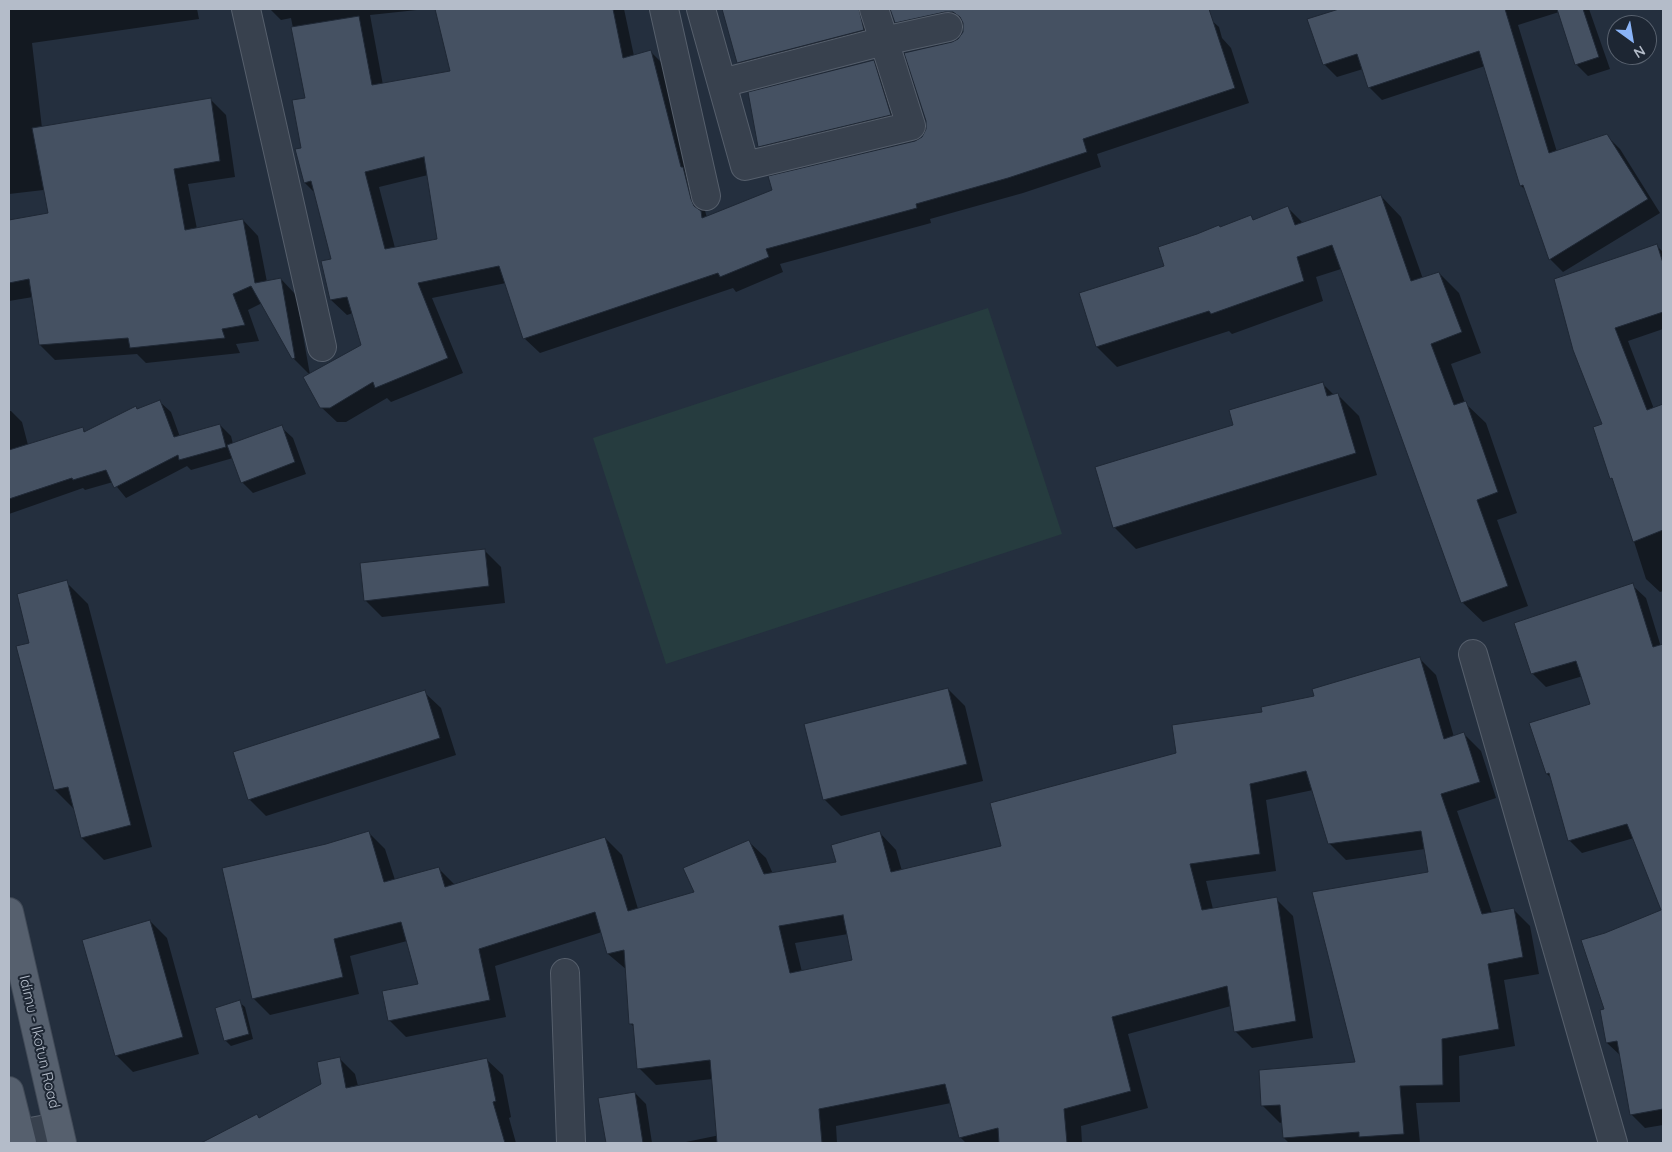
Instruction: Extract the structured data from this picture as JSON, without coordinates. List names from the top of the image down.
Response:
{
  "streets": {
    "main road": ["Idimu - Ikotun Road"]
  },
  "north": "bottom right"
}
